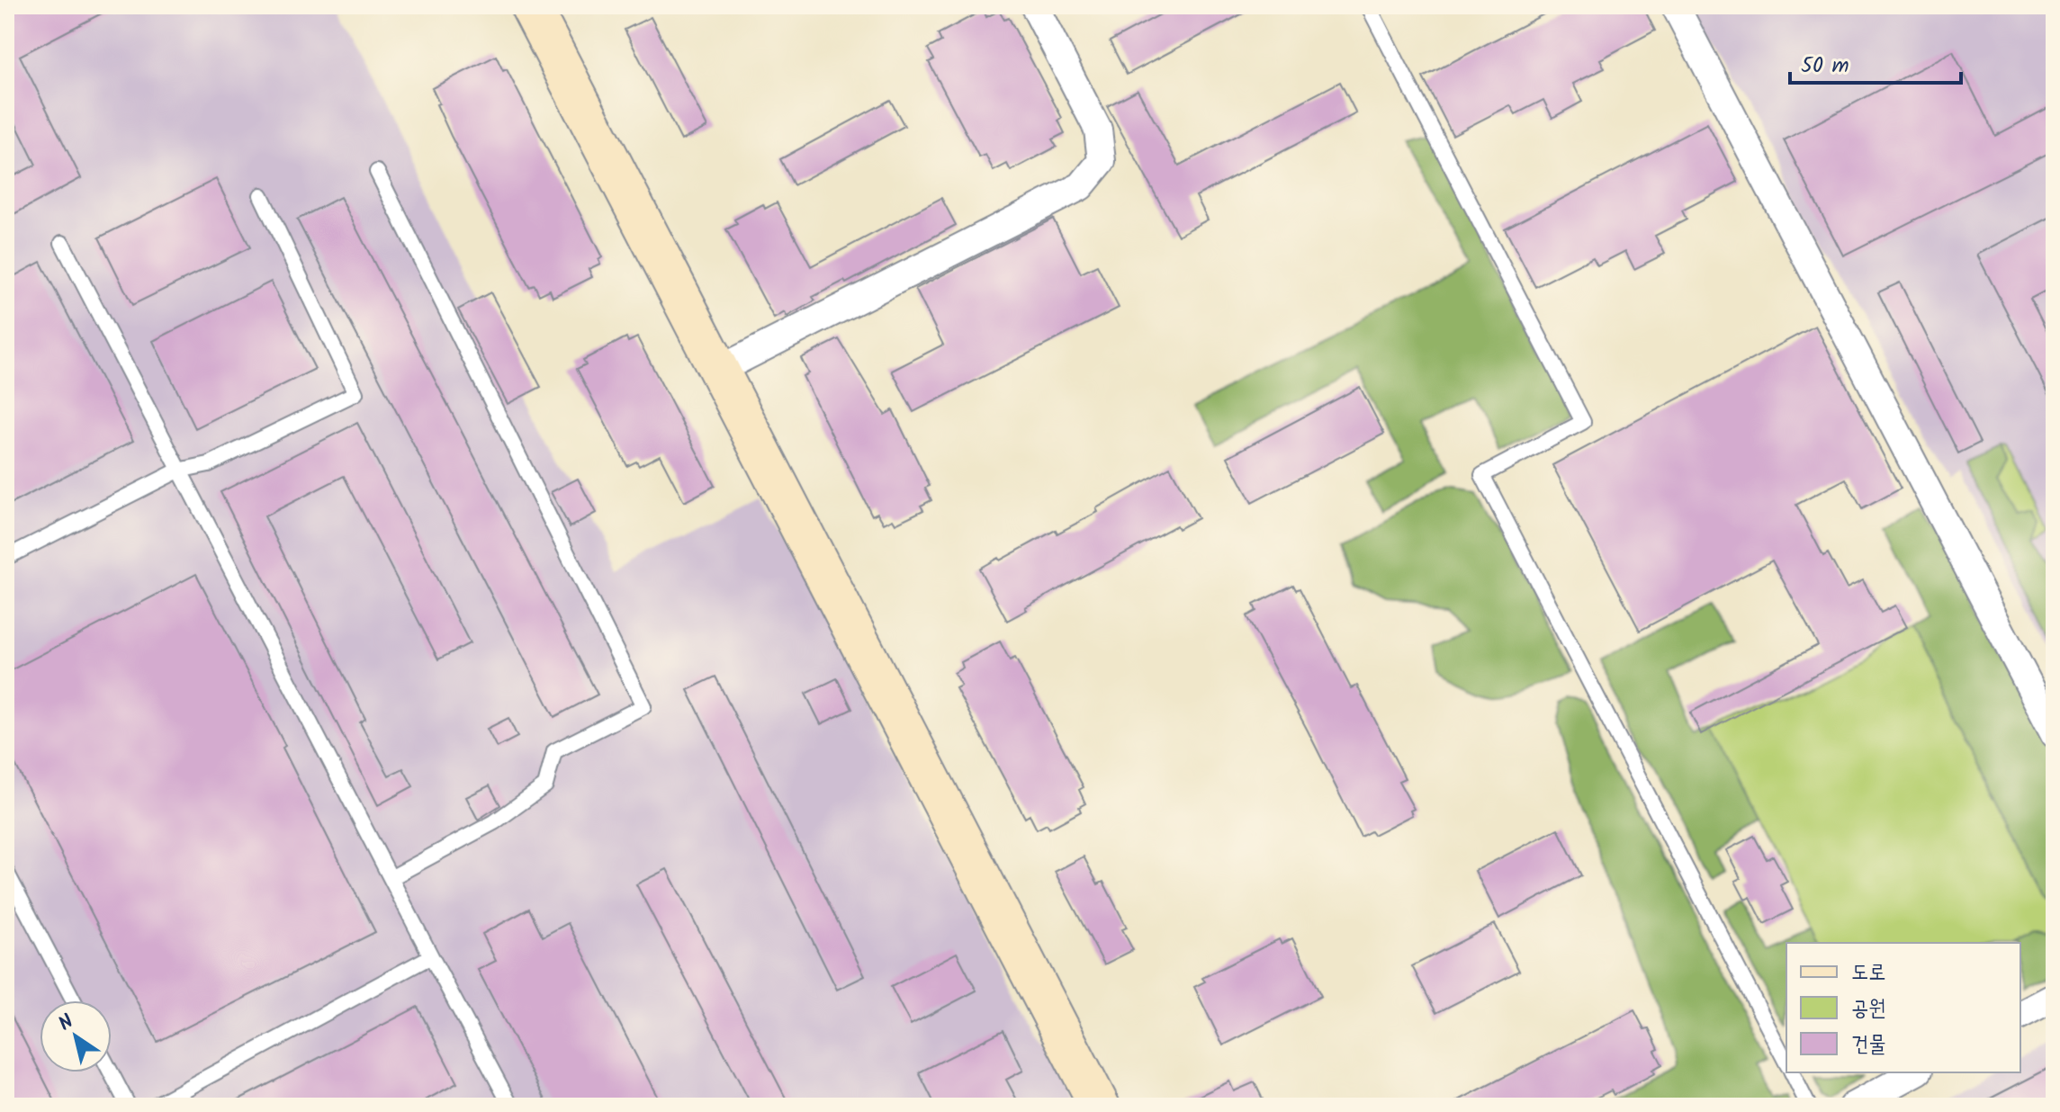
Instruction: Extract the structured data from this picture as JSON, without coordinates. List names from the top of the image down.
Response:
{
  "legend": ["도로", "공원", "건물"],
  "scale_bar": "50 m",
  "north": "top left"
}
